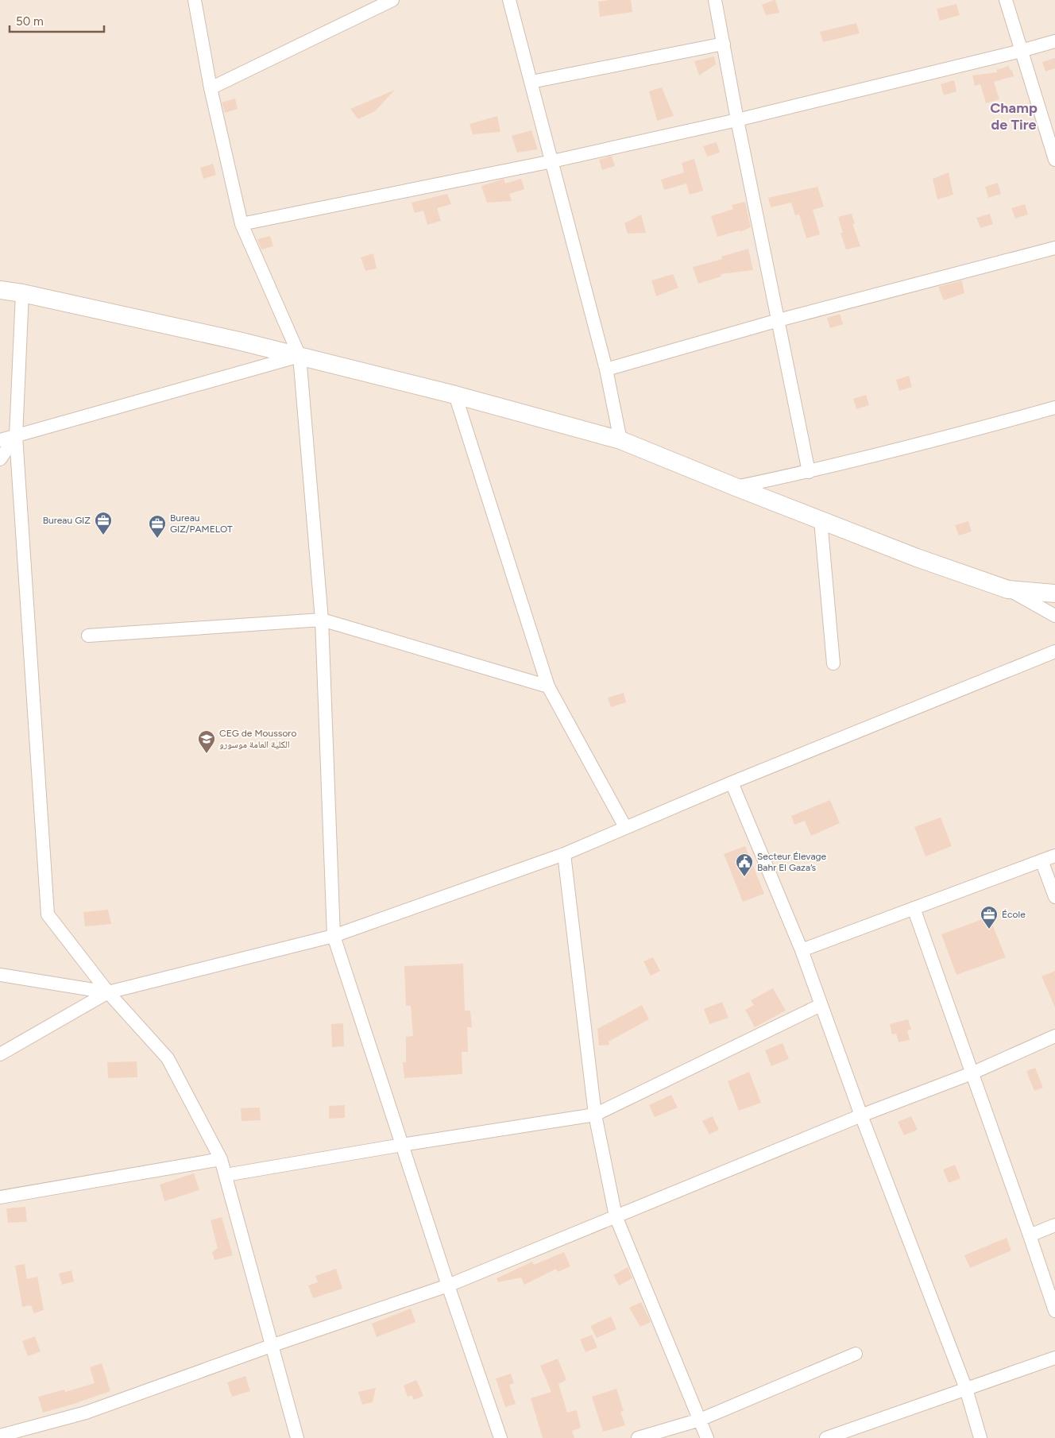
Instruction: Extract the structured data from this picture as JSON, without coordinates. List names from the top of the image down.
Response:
{
  "districts": ["Champ de Tire"],
  "places": {
    "office": ["Bureau GIZ", "Bureau GIZ/PAMELOT", "École"],
    "school or university": ["CEG de Moussoro الكلية العامة موسورو"],
    "public building": ["Secteur Élevage Bahr El Gaza’s"]
  },
  "scale_bar": "50 m"
}
